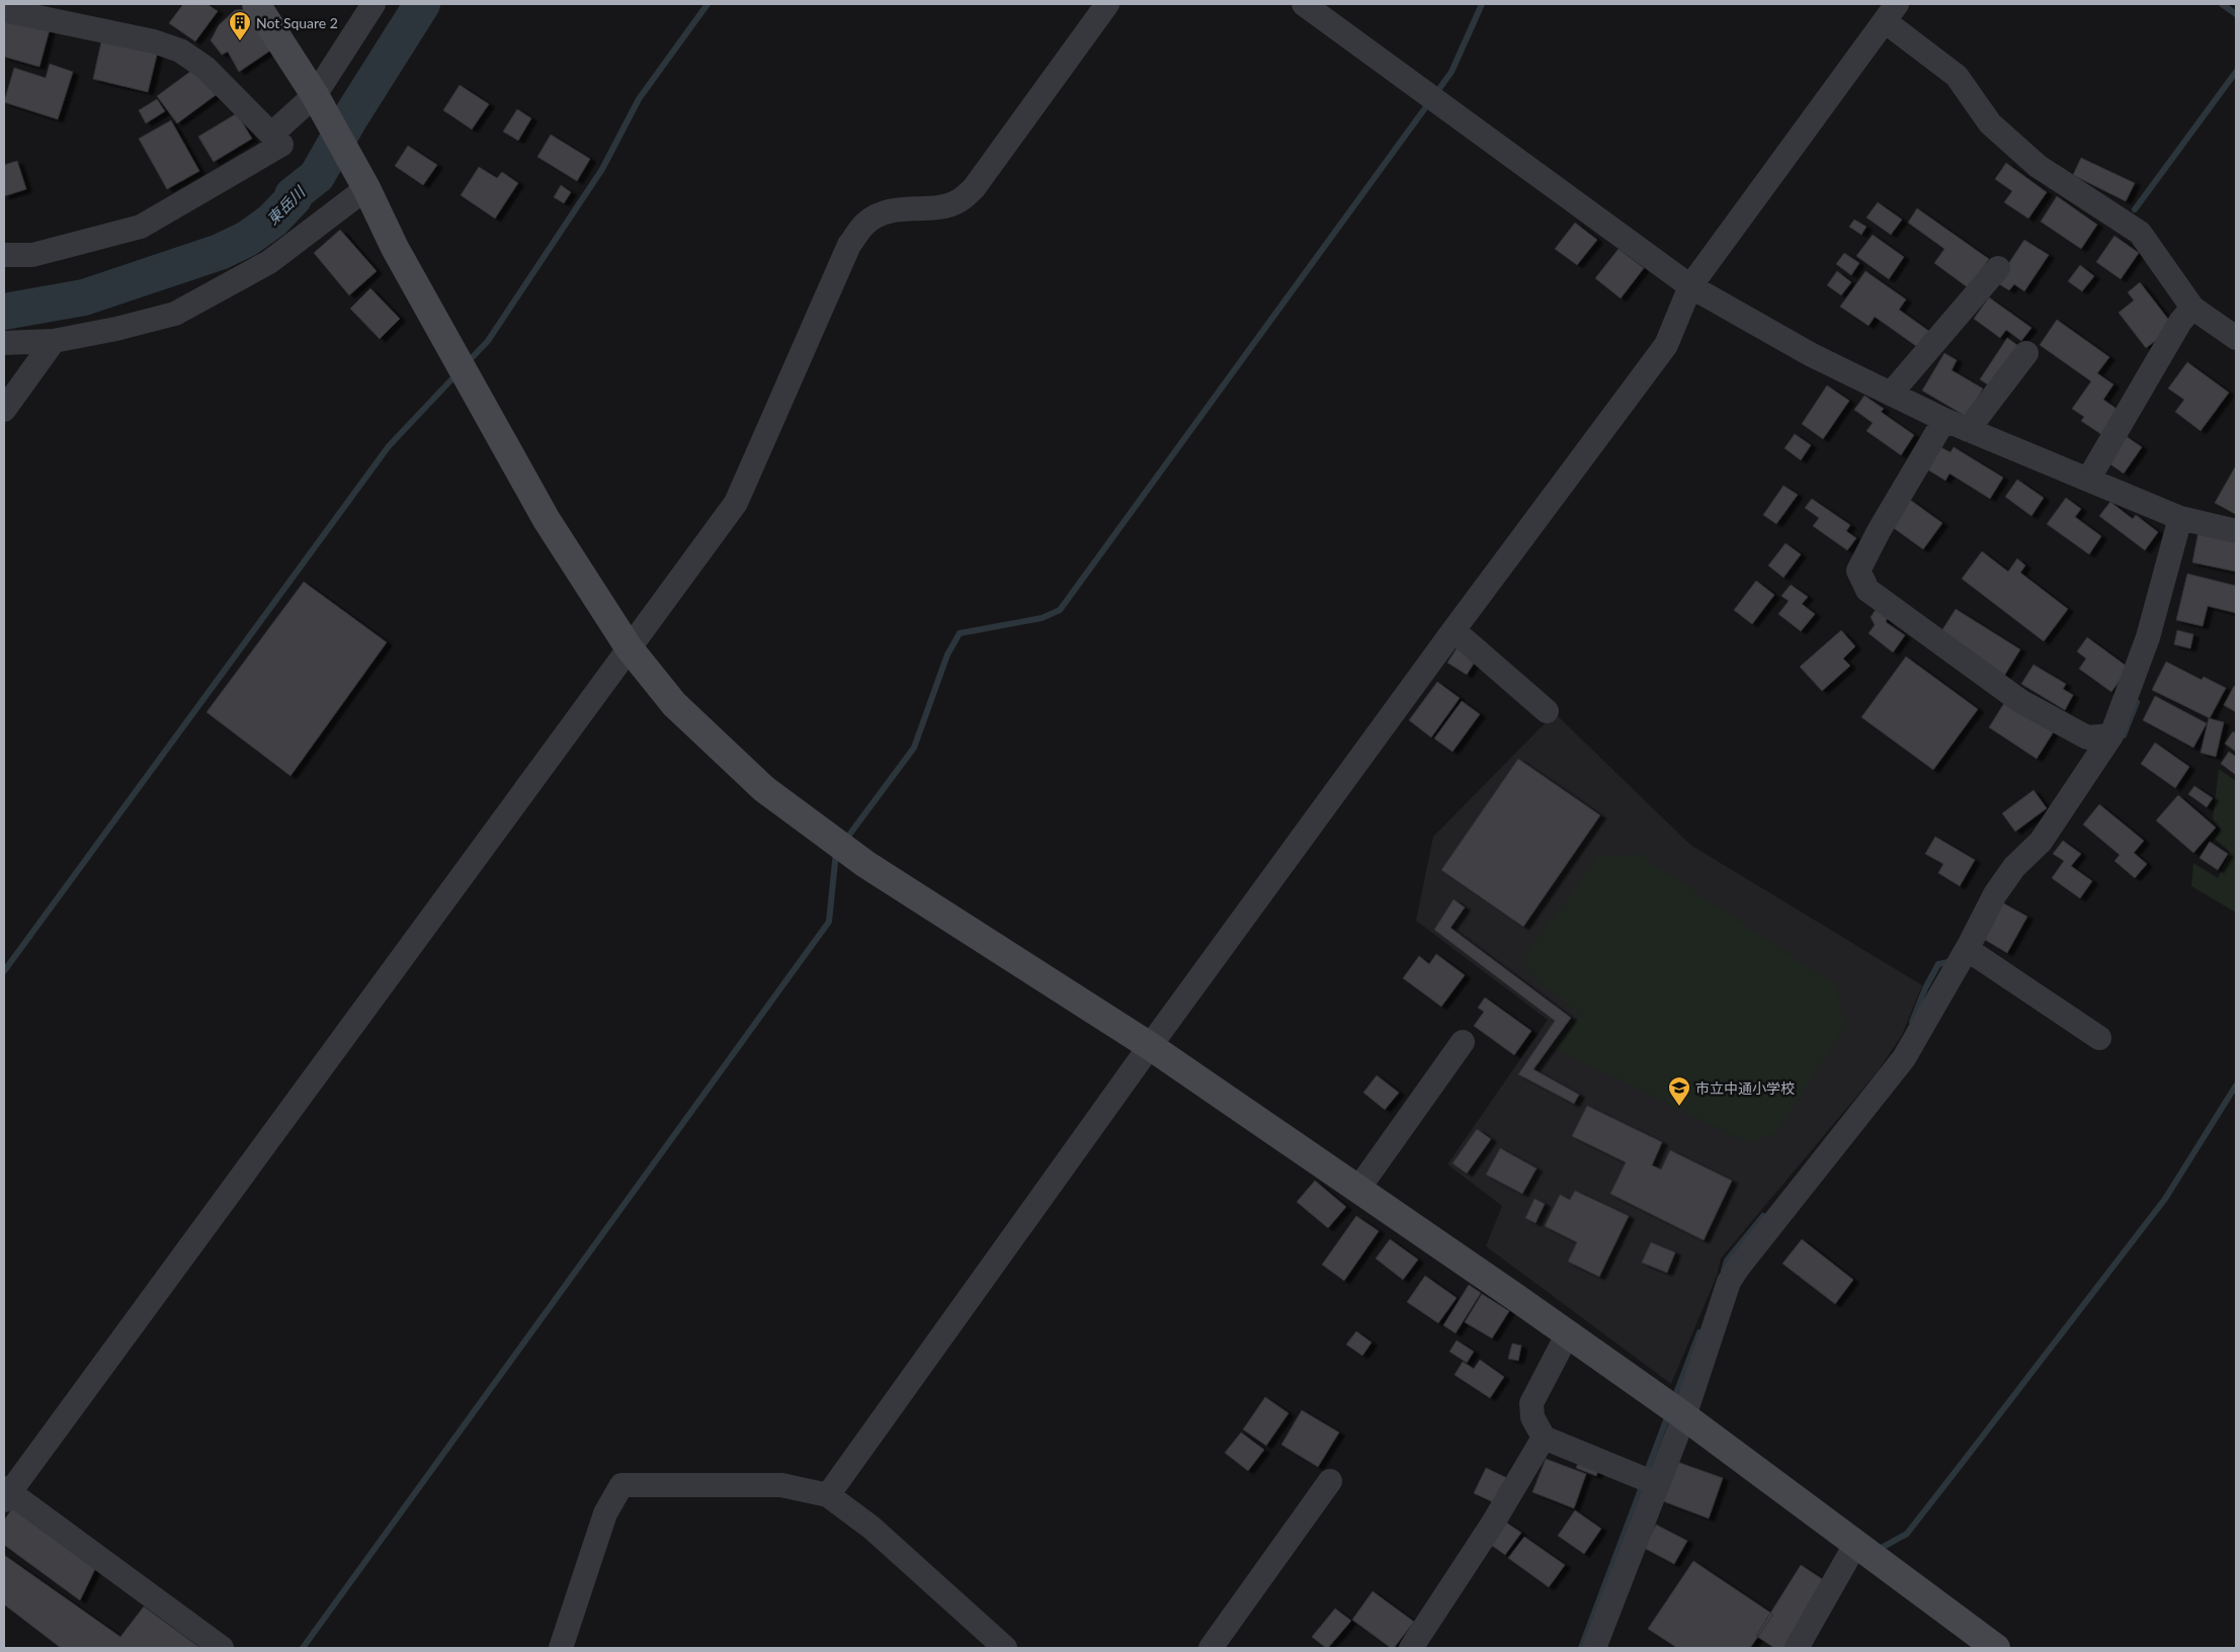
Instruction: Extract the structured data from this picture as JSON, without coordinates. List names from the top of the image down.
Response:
{
  "water": ["東岳川"],
  "places": {
    "building": ["Not Square 2"],
    "school or university": ["市立中通小学校"]
  }
}
